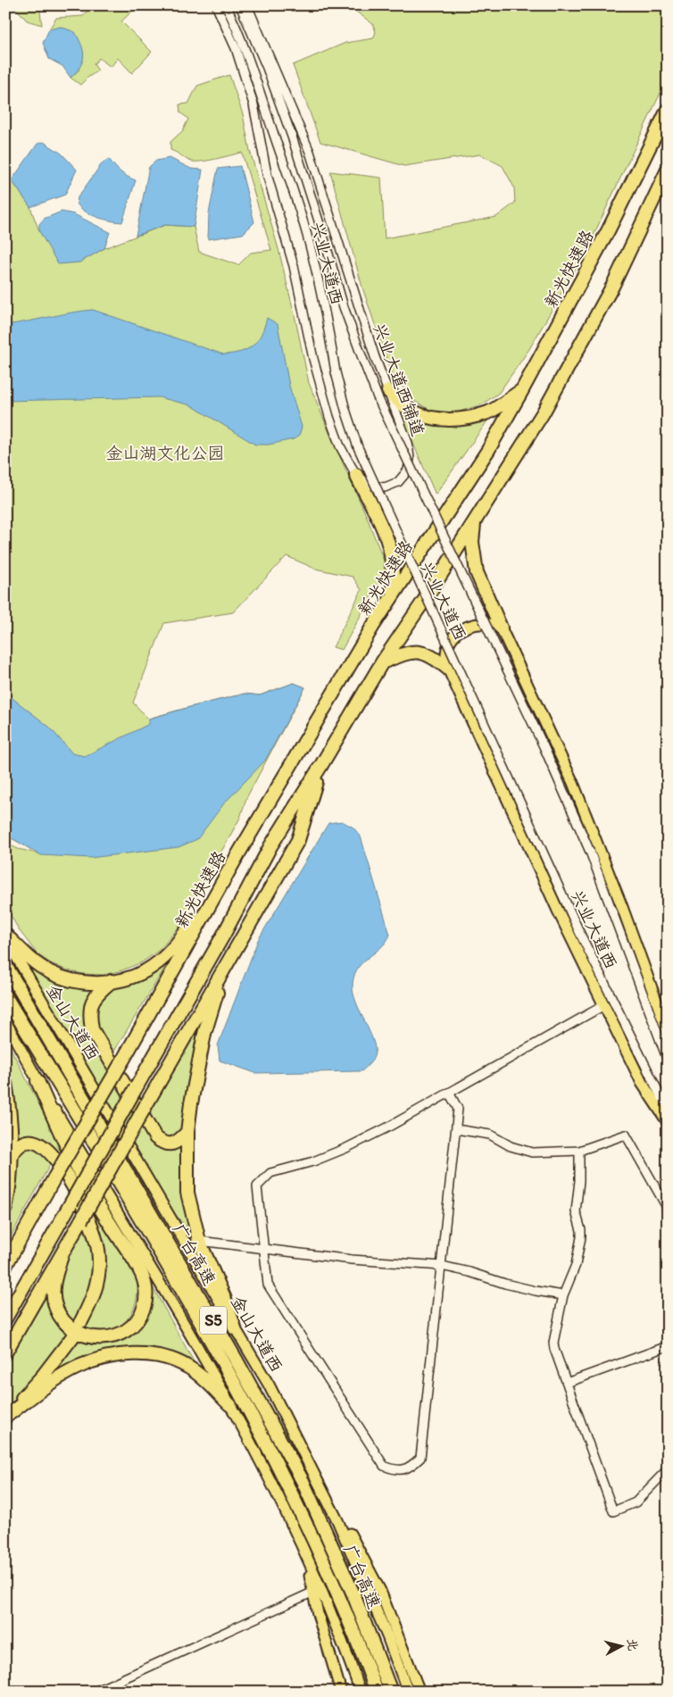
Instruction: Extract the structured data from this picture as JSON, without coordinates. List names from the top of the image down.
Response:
{
  "streets": {
    "highway": ["新光快速路", "广台高速", "S5"],
    "main road": ["金山大道西"],
    "street": ["兴业大道西", "兴业大道西铺道"]
  },
  "parks": ["金山湖文化公园"],
  "north": "right"
}
